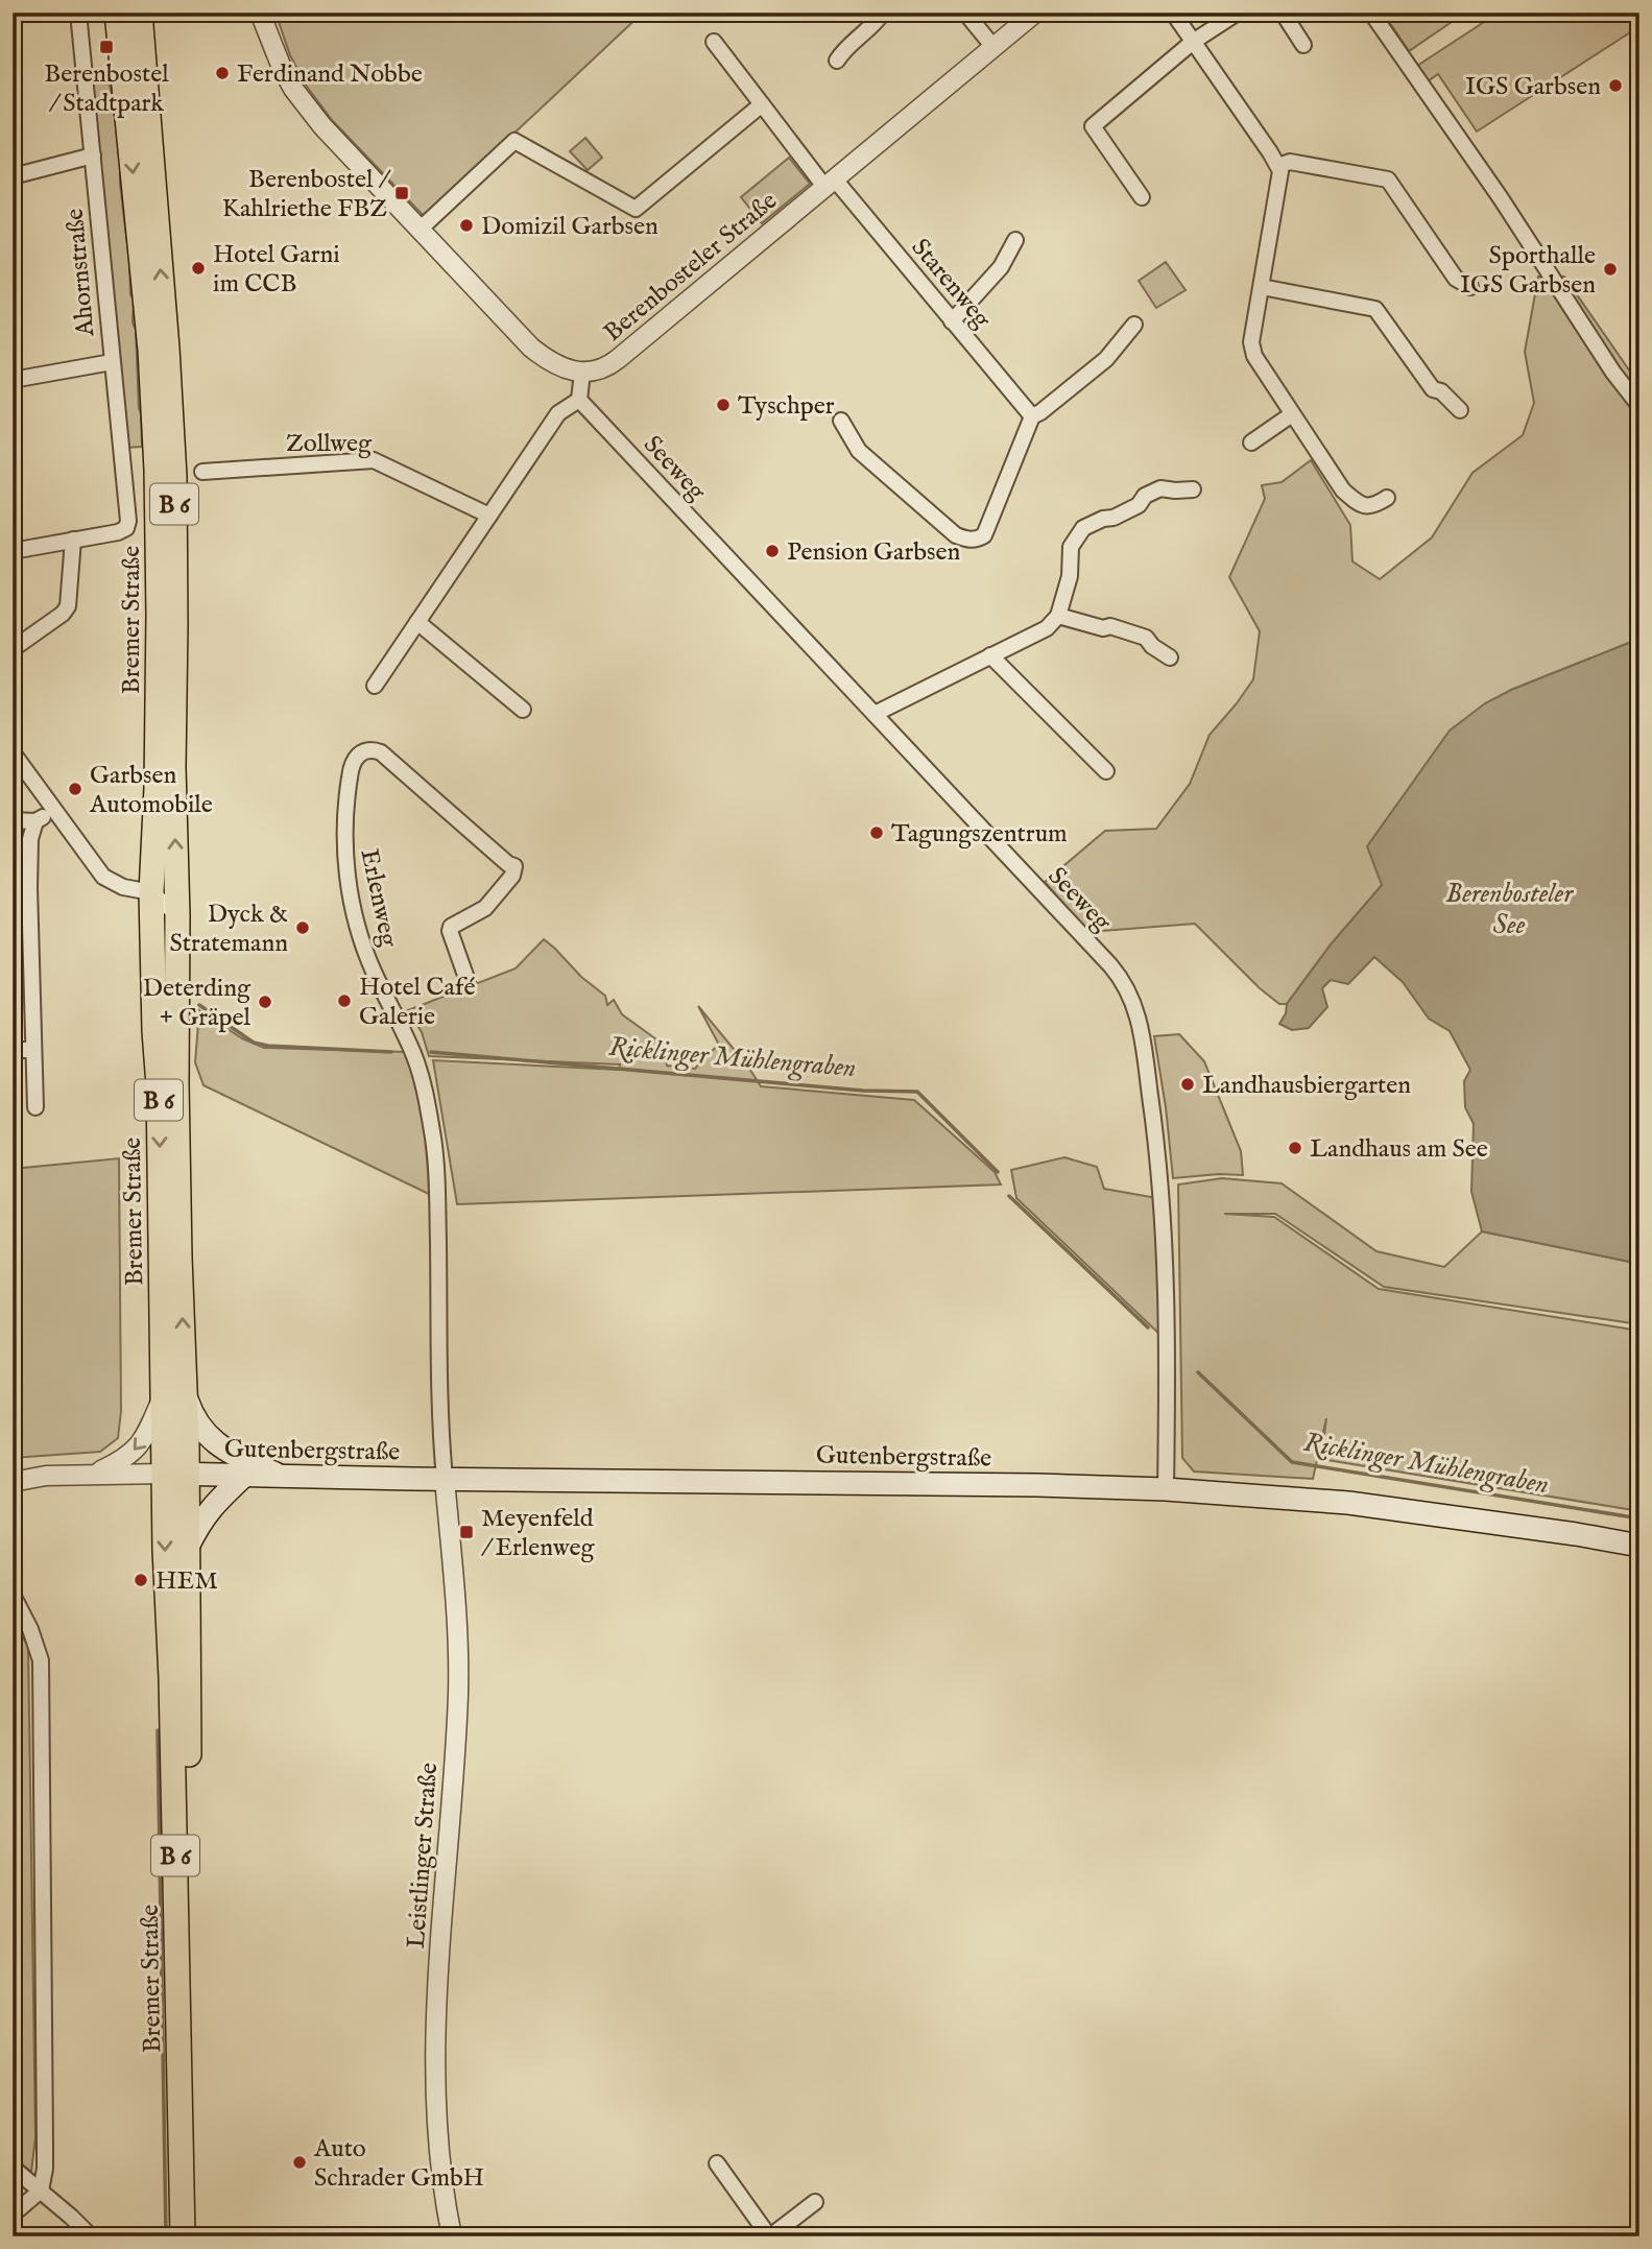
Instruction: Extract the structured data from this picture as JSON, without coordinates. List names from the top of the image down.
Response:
{
  "streets": {
    "main road": ["B 6", "Bremer Straße", "Gutenbergstraße"],
    "street": [
      "Berenbosteler Straße",
      "Ahornstraße",
      "Starenweg",
      "Zollweg",
      "Seeweg",
      "Erlenweg",
      "Leistlinger Straße"
    ]
  },
  "crossings": [
    ["Berenbosteler Straße", "Starenweg"],
    ["Seeweg", "Gutenbergstraße"],
    ["Bremer Straße", "Gutenbergstraße"],
    ["Erlenweg", "Gutenbergstraße"],
    ["Erlenweg", "Leistlinger Straße"],
    ["Gutenbergstraße", "Leistlinger Straße"]
  ],
  "water": ["Berenbosteler See", "Ricklinger Mühlengraben"],
  "places": {
    "transit": ["Berenbostel / Stadtpark", "Berenbostel / Kahlriethe FBZ", "Meyenfeld / Erlenweg"],
    "other": [
      "Ferdinand Nobbe",
      "IGS Garbsen",
      "Domizil Garbsen",
      "Hotel Garni im CCB",
      "Sporthalle IGS Garbsen",
      "Tyschper",
      "Pension Garbsen",
      "Garbsen Automobile",
      "Tagungszentrum",
      "Dyck & Stratemann",
      "Hotel Café Galerie",
      "Deterding + Gräpel",
      "Landhausbiergarten",
      "Landhaus am See",
      "HEM",
      "Auto Schrader GmbH"
    ]
  }
}
